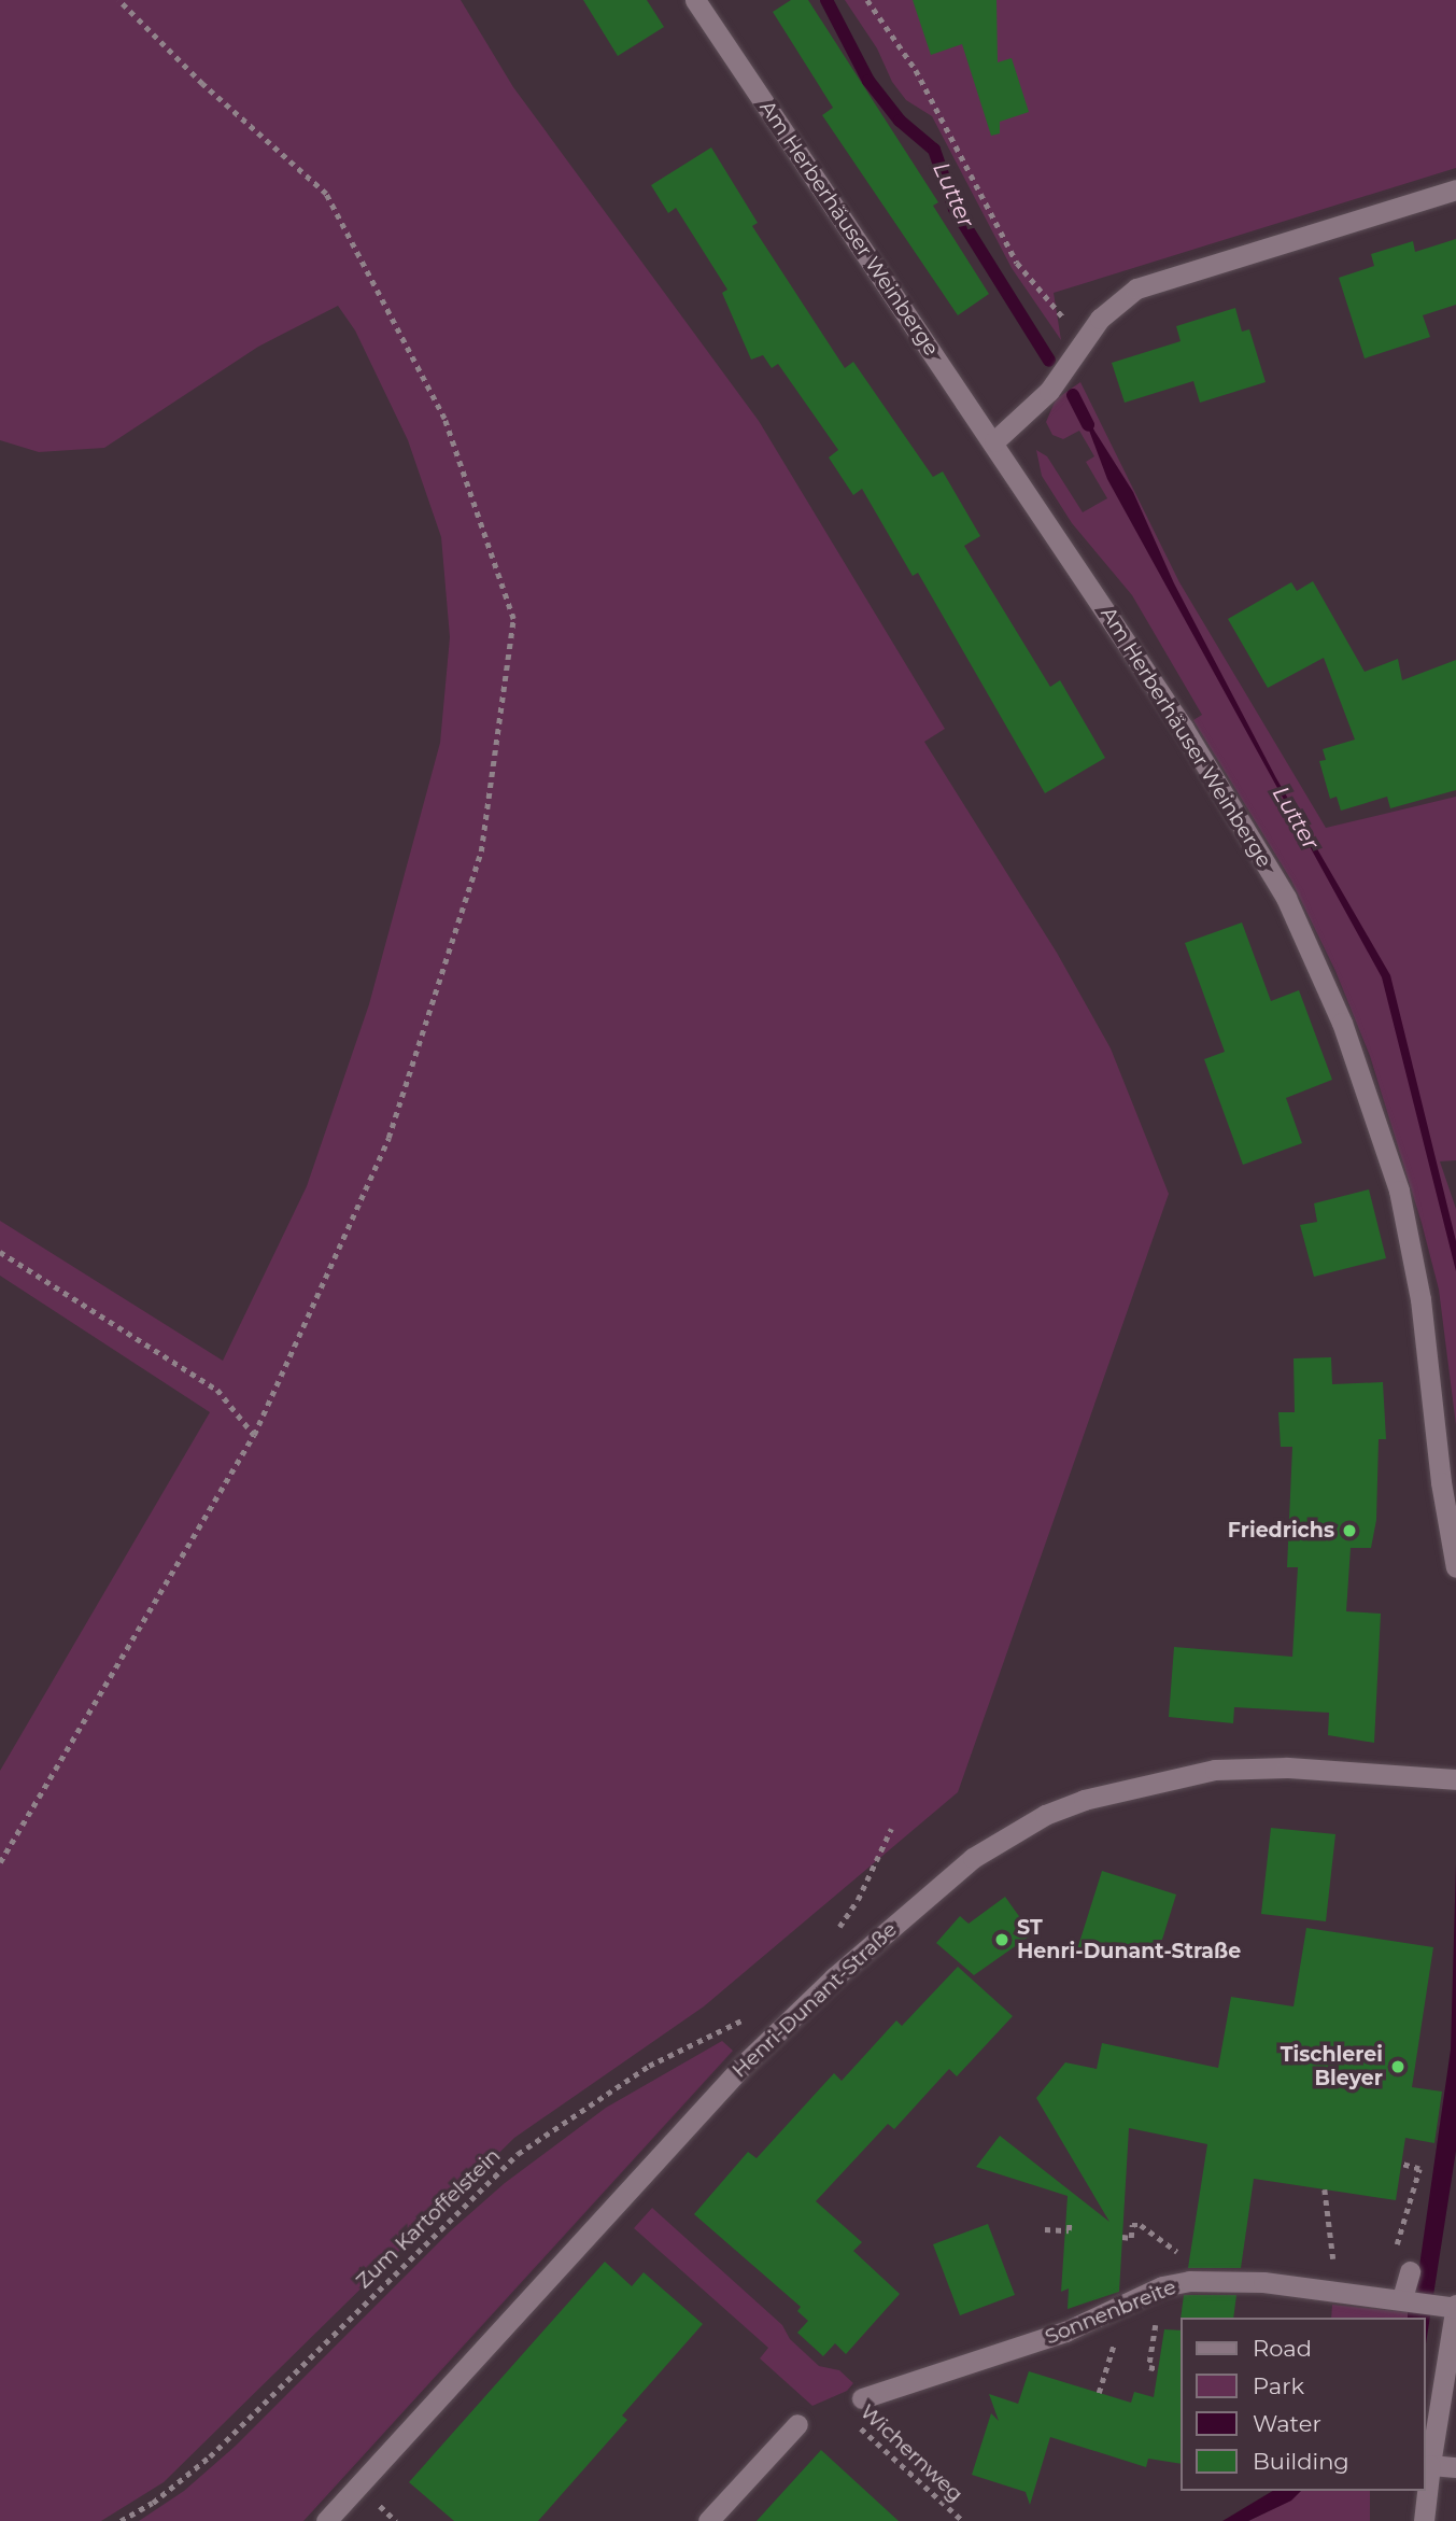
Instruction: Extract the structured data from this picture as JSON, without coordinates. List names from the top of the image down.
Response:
{
  "streets": {
    "street": ["Am Herberhäuser Weinberge", "Henri-Dunant-Straße", "Sonnenbreite"],
    "path": ["Zum Kartoffelstein", "Wichernweg"]
  },
  "water": ["Lutter"],
  "places": ["Friedrichs", "ST Henri-Dunant-Straße", "Tischlerei Bleyer"],
  "legend": [
    "Road",
    "Park",
    "Water",
    "Building"
  ]
}
